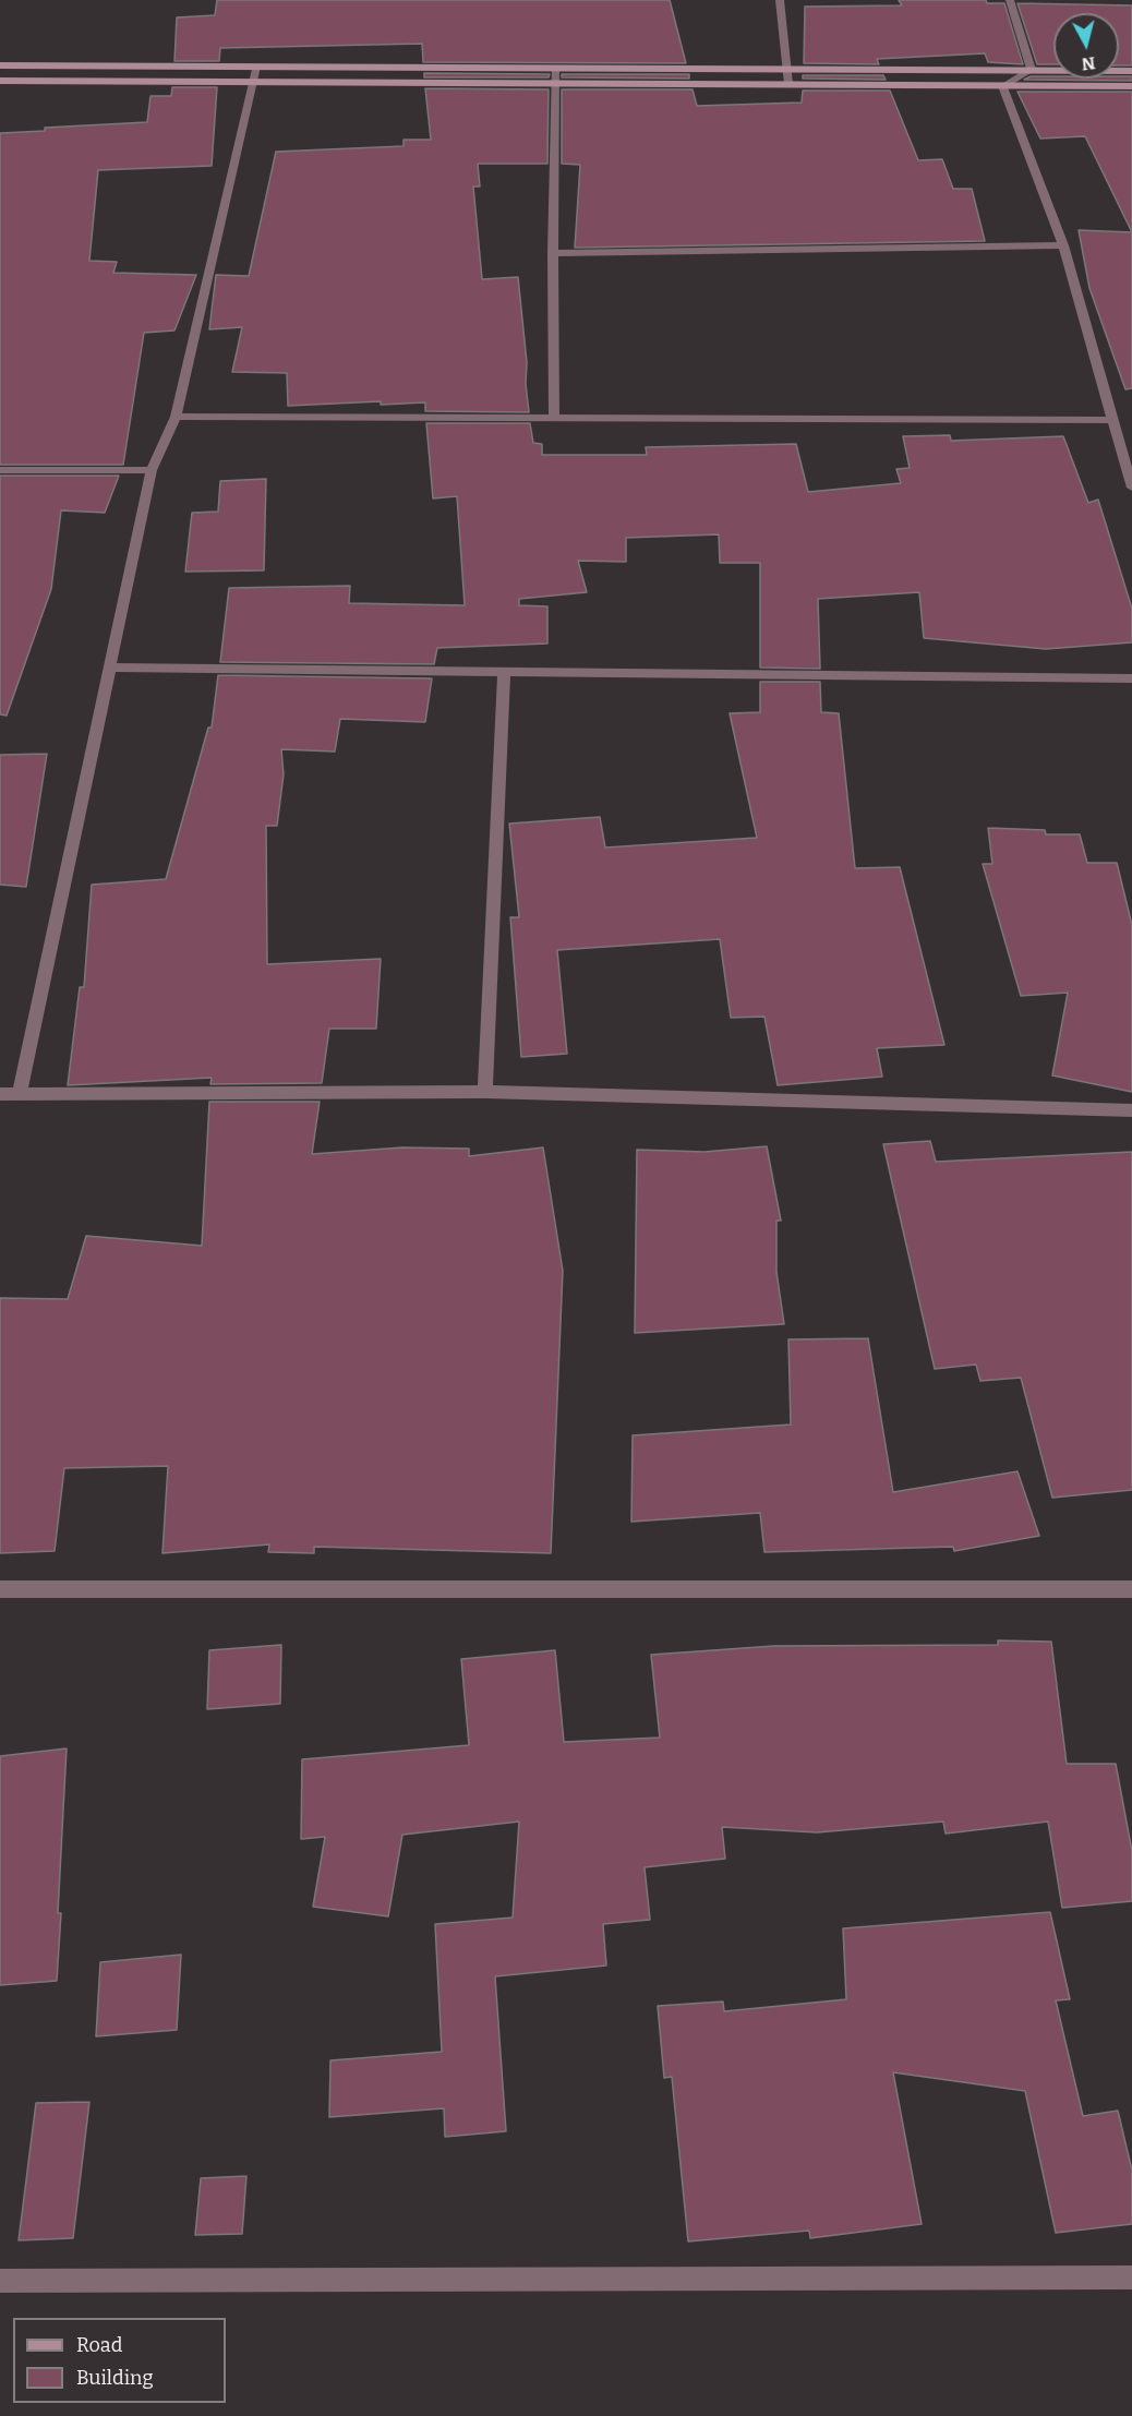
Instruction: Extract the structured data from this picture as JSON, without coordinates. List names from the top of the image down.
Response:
{
  "legend": ["Road", "Building"],
  "north": "bottom"
}
